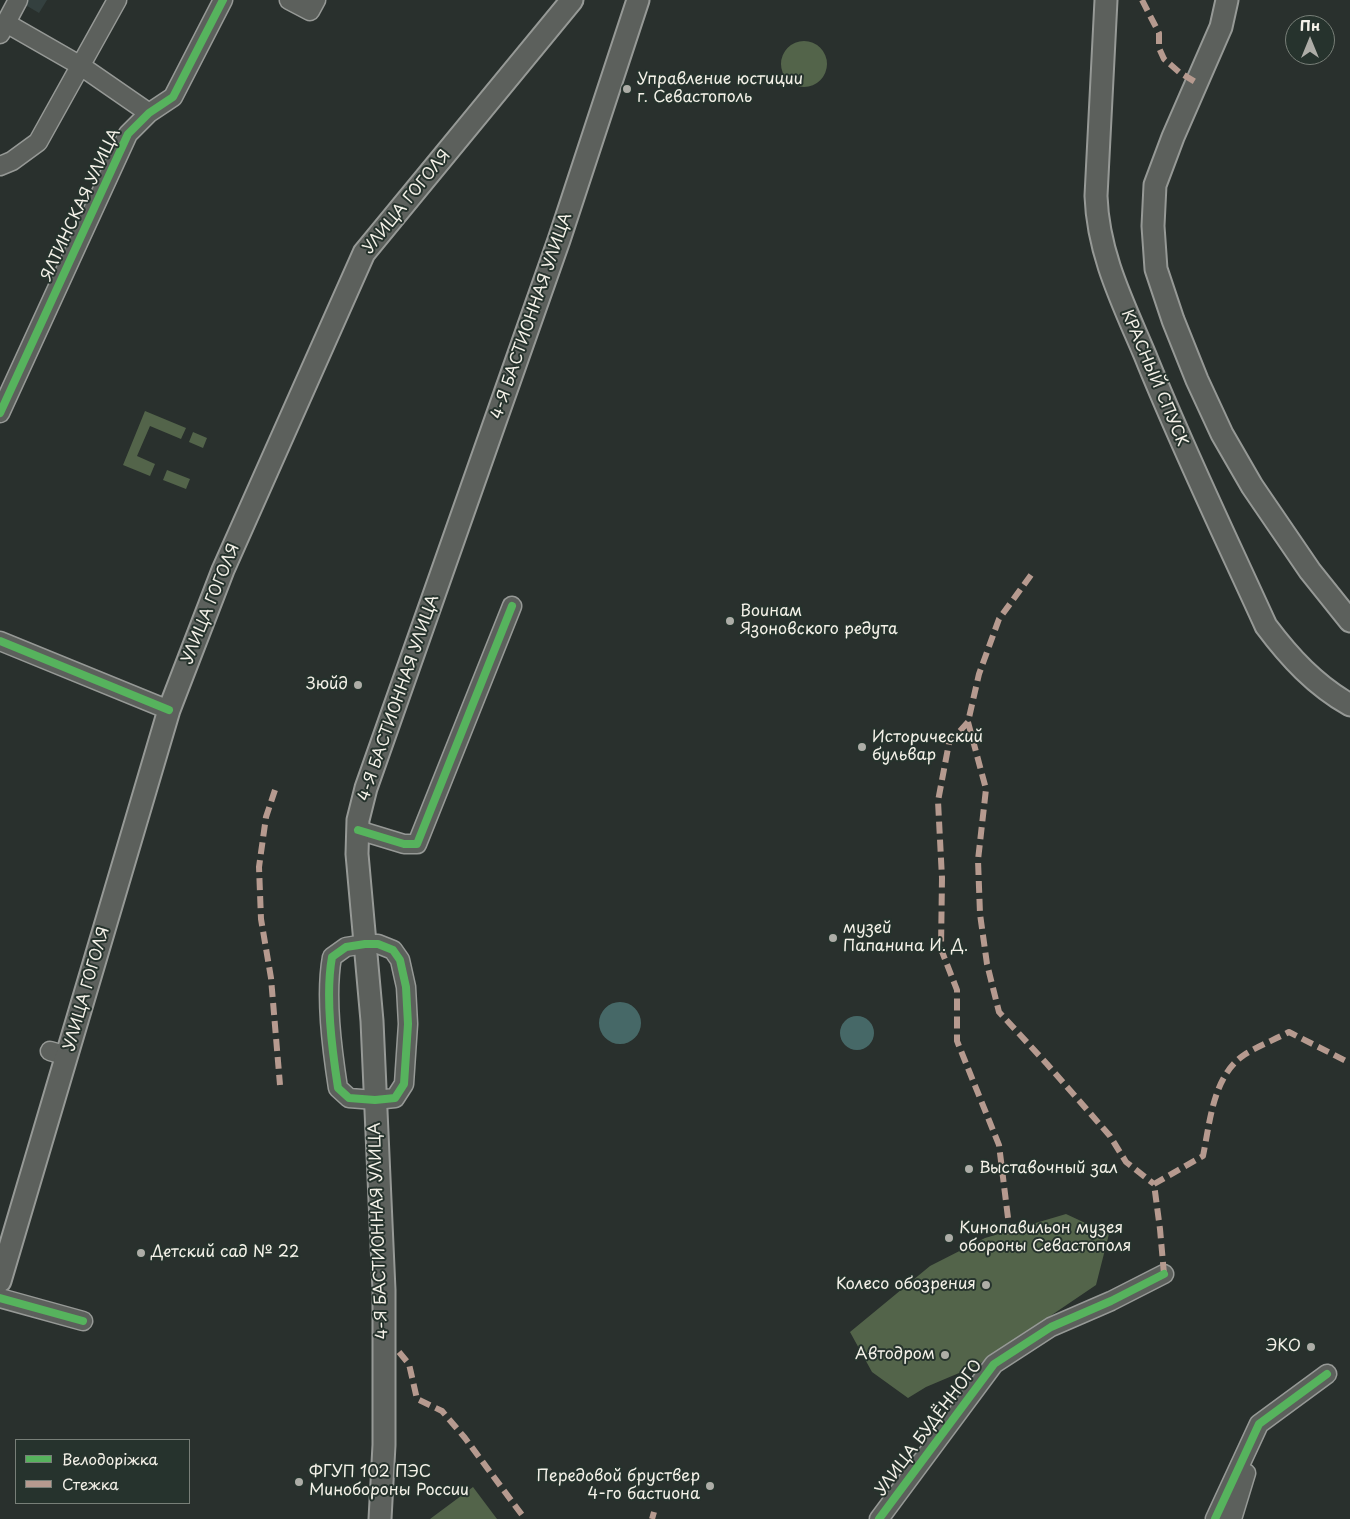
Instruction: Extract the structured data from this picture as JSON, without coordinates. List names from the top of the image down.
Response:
{
  "streets": {
    "main road": ["УЛИЦА ГОГОЛЯ", "4-Я БАСТИОННАЯ УЛИЦА", "КРАСНЫЙ СПУСК"],
    "street": ["ЯЛТИНСКАЯ УЛИЦА", "УЛИЦА БУДЁННОГО"]
  },
  "places": [
    "Управление юстиции г. Севастополь",
    "Воинам Язоновского редута",
    "Зюйд",
    "Исторический бульвар",
    "музей Папанина И. Д.",
    "Выставочный зал",
    "Кинопавильон музея обороны Севастополя",
    "Детский сад № 22",
    "Колесо обозрения",
    "ЭКО",
    "Автодром",
    "ФГУП 102 ПЭС Минобороны России",
    "Передовой бруствер 4-го бастиона"
  ],
  "legend": ["Велодоріжка", "Стежка"],
  "north": "top"
}
